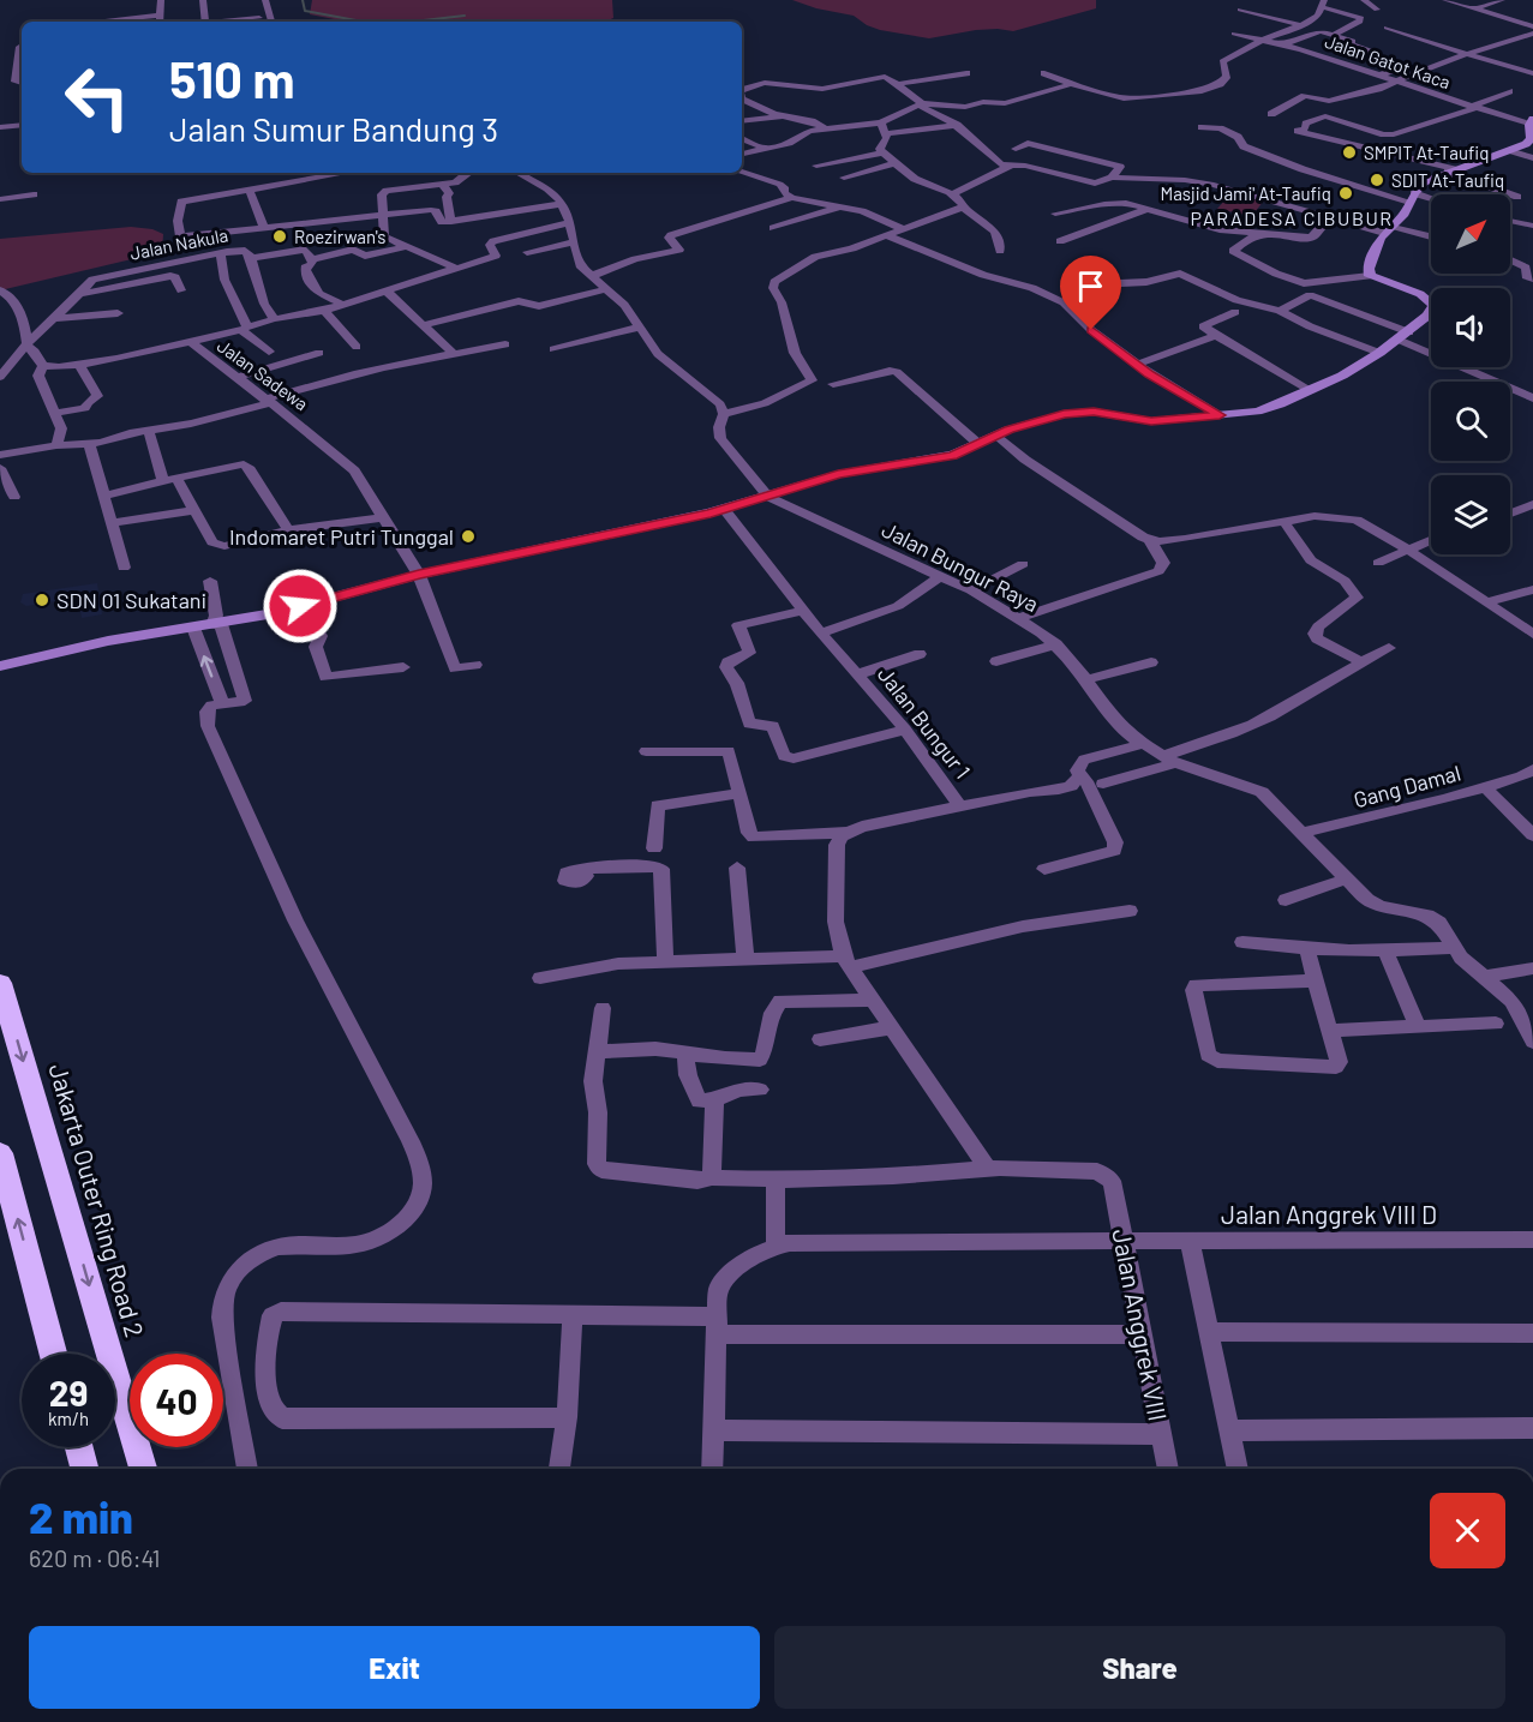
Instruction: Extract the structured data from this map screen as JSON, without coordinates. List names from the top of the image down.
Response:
{
  "streets": {
    "highway": ["Jakarta Outer Ring Road 2"],
    "street": [
      "Jalan Gatot Kaca",
      "Jalan Nakula",
      "Jalan Sadewa",
      "Jalan Bungur Raya",
      "Jalan Bungur 1",
      "Gang Damal",
      "Jalan Anggrek VIII D",
      "Jalan Anggrek VIII"
    ]
  },
  "crossings": [
    ["Jalan Bungur Raya", "Gang Damal"],
    ["Jalan Anggrek VIII D", "Jalan Anggrek VIII"]
  ],
  "districts": ["PARADESA CIBUBUR"],
  "places": [
    "SMPIT At-Taufiq",
    "SDIT At-Taufiq",
    "Masjid Jami' At-Taufiq",
    "Roezirwan's",
    "Indomaret Putri Tunggal",
    "SDN 01 Sukatani"
  ],
  "north": "top right",
  "page": {
    "turn": ["510 m", "Jalan Sumur Bandung 3"],
    "speed": "29 km/h",
    "limit": "40",
    "heading": ["2 min", "620 m · 06:41"],
    "buttons": ["Exit", "Share"]
  }
}
